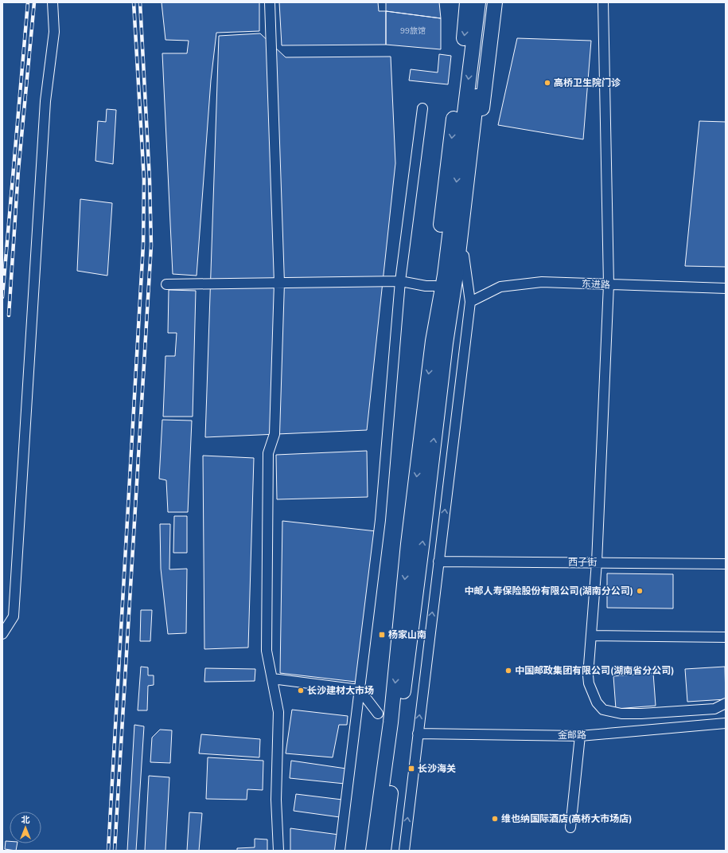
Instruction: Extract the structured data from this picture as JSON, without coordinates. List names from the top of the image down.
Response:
{
  "streets": {
    "street": ["东进路", "西子街", "金邮路"]
  },
  "places": {
    "other": [
      "高桥卫生院门诊",
      "中邮人寿保险股份有限公司(湖南分公司)",
      "中国邮政集团有限公司(湖南省分公司)",
      "长沙建材大市场",
      "维也纳国际酒店(高桥大市场店)"
    ],
    "transit": ["杨家山南", "长沙海关"]
  },
  "house_numbers": ["99旅馆"],
  "north": "top"
}
